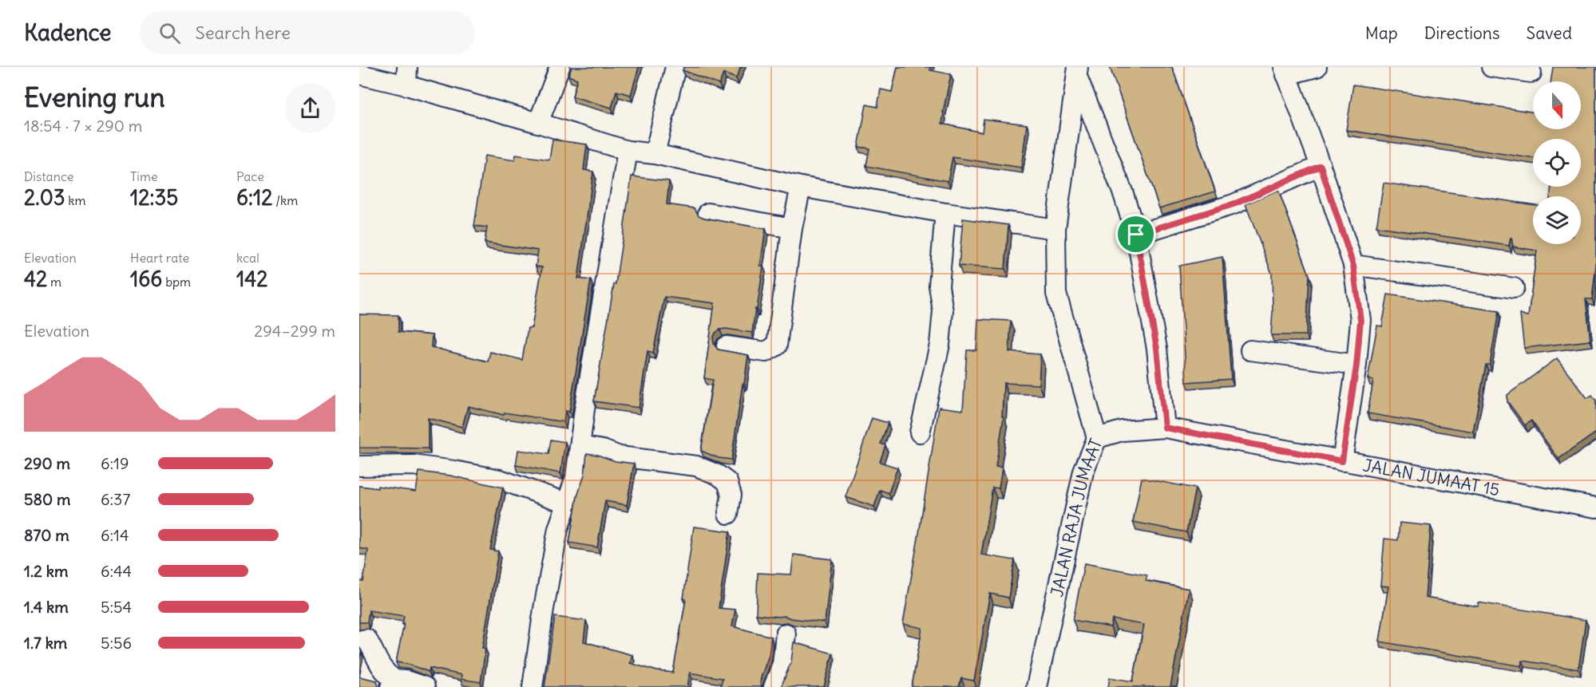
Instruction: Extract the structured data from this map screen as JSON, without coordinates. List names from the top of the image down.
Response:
{
  "streets": {
    "street": ["JALAN JUMAAT 15", "JALAN RAJA JUMAAT"]
  },
  "crossings": [
    ["JALAN JUMAAT 15", "JALAN RAJA JUMAAT"]
  ],
  "north": "bottom",
  "page": {
    "header": "Kadence",
    "search": "Search here",
    "nav": ["Map", "Directions", "Saved"],
    "heading": ["Evening run", "18:54 · 7 × 290 m"],
    "stats": [
      ["Distance", "2.03 km"],
      ["Time", "12:35"],
      ["Pace", "6:12 /km"],
      ["Elevation", "42 m"],
      ["Heart rate", "166 bpm"],
      ["kcal", "142"]
    ],
    "chart": ["Elevation", "294–299 m"],
    "list": [
      {
        "name": "290 m",
        "note": "6:19"
      },
      {
        "name": "580 m",
        "note": "6:37"
      },
      {
        "name": "870 m",
        "note": "6:14"
      },
      {
        "name": "1.2 km",
        "note": "6:44"
      },
      {
        "name": "1.4 km",
        "note": "5:54"
      },
      {
        "name": "1.7 km",
        "note": "5:56"
      }
    ]
  }
}
